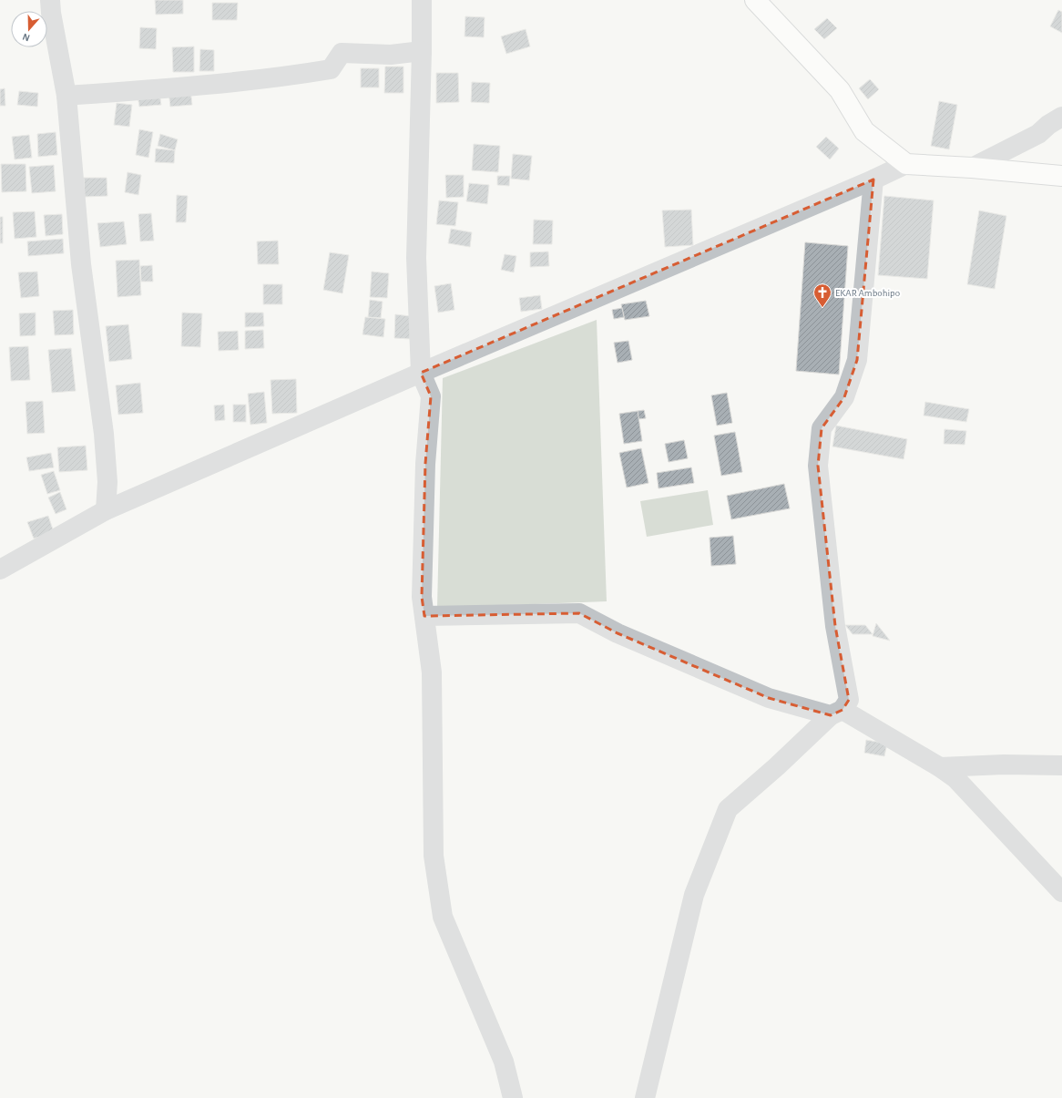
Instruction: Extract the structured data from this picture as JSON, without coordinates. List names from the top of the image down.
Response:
{
  "places": {
    "church": ["EKAR Ambohipo"]
  },
  "north": "bottom"
}
